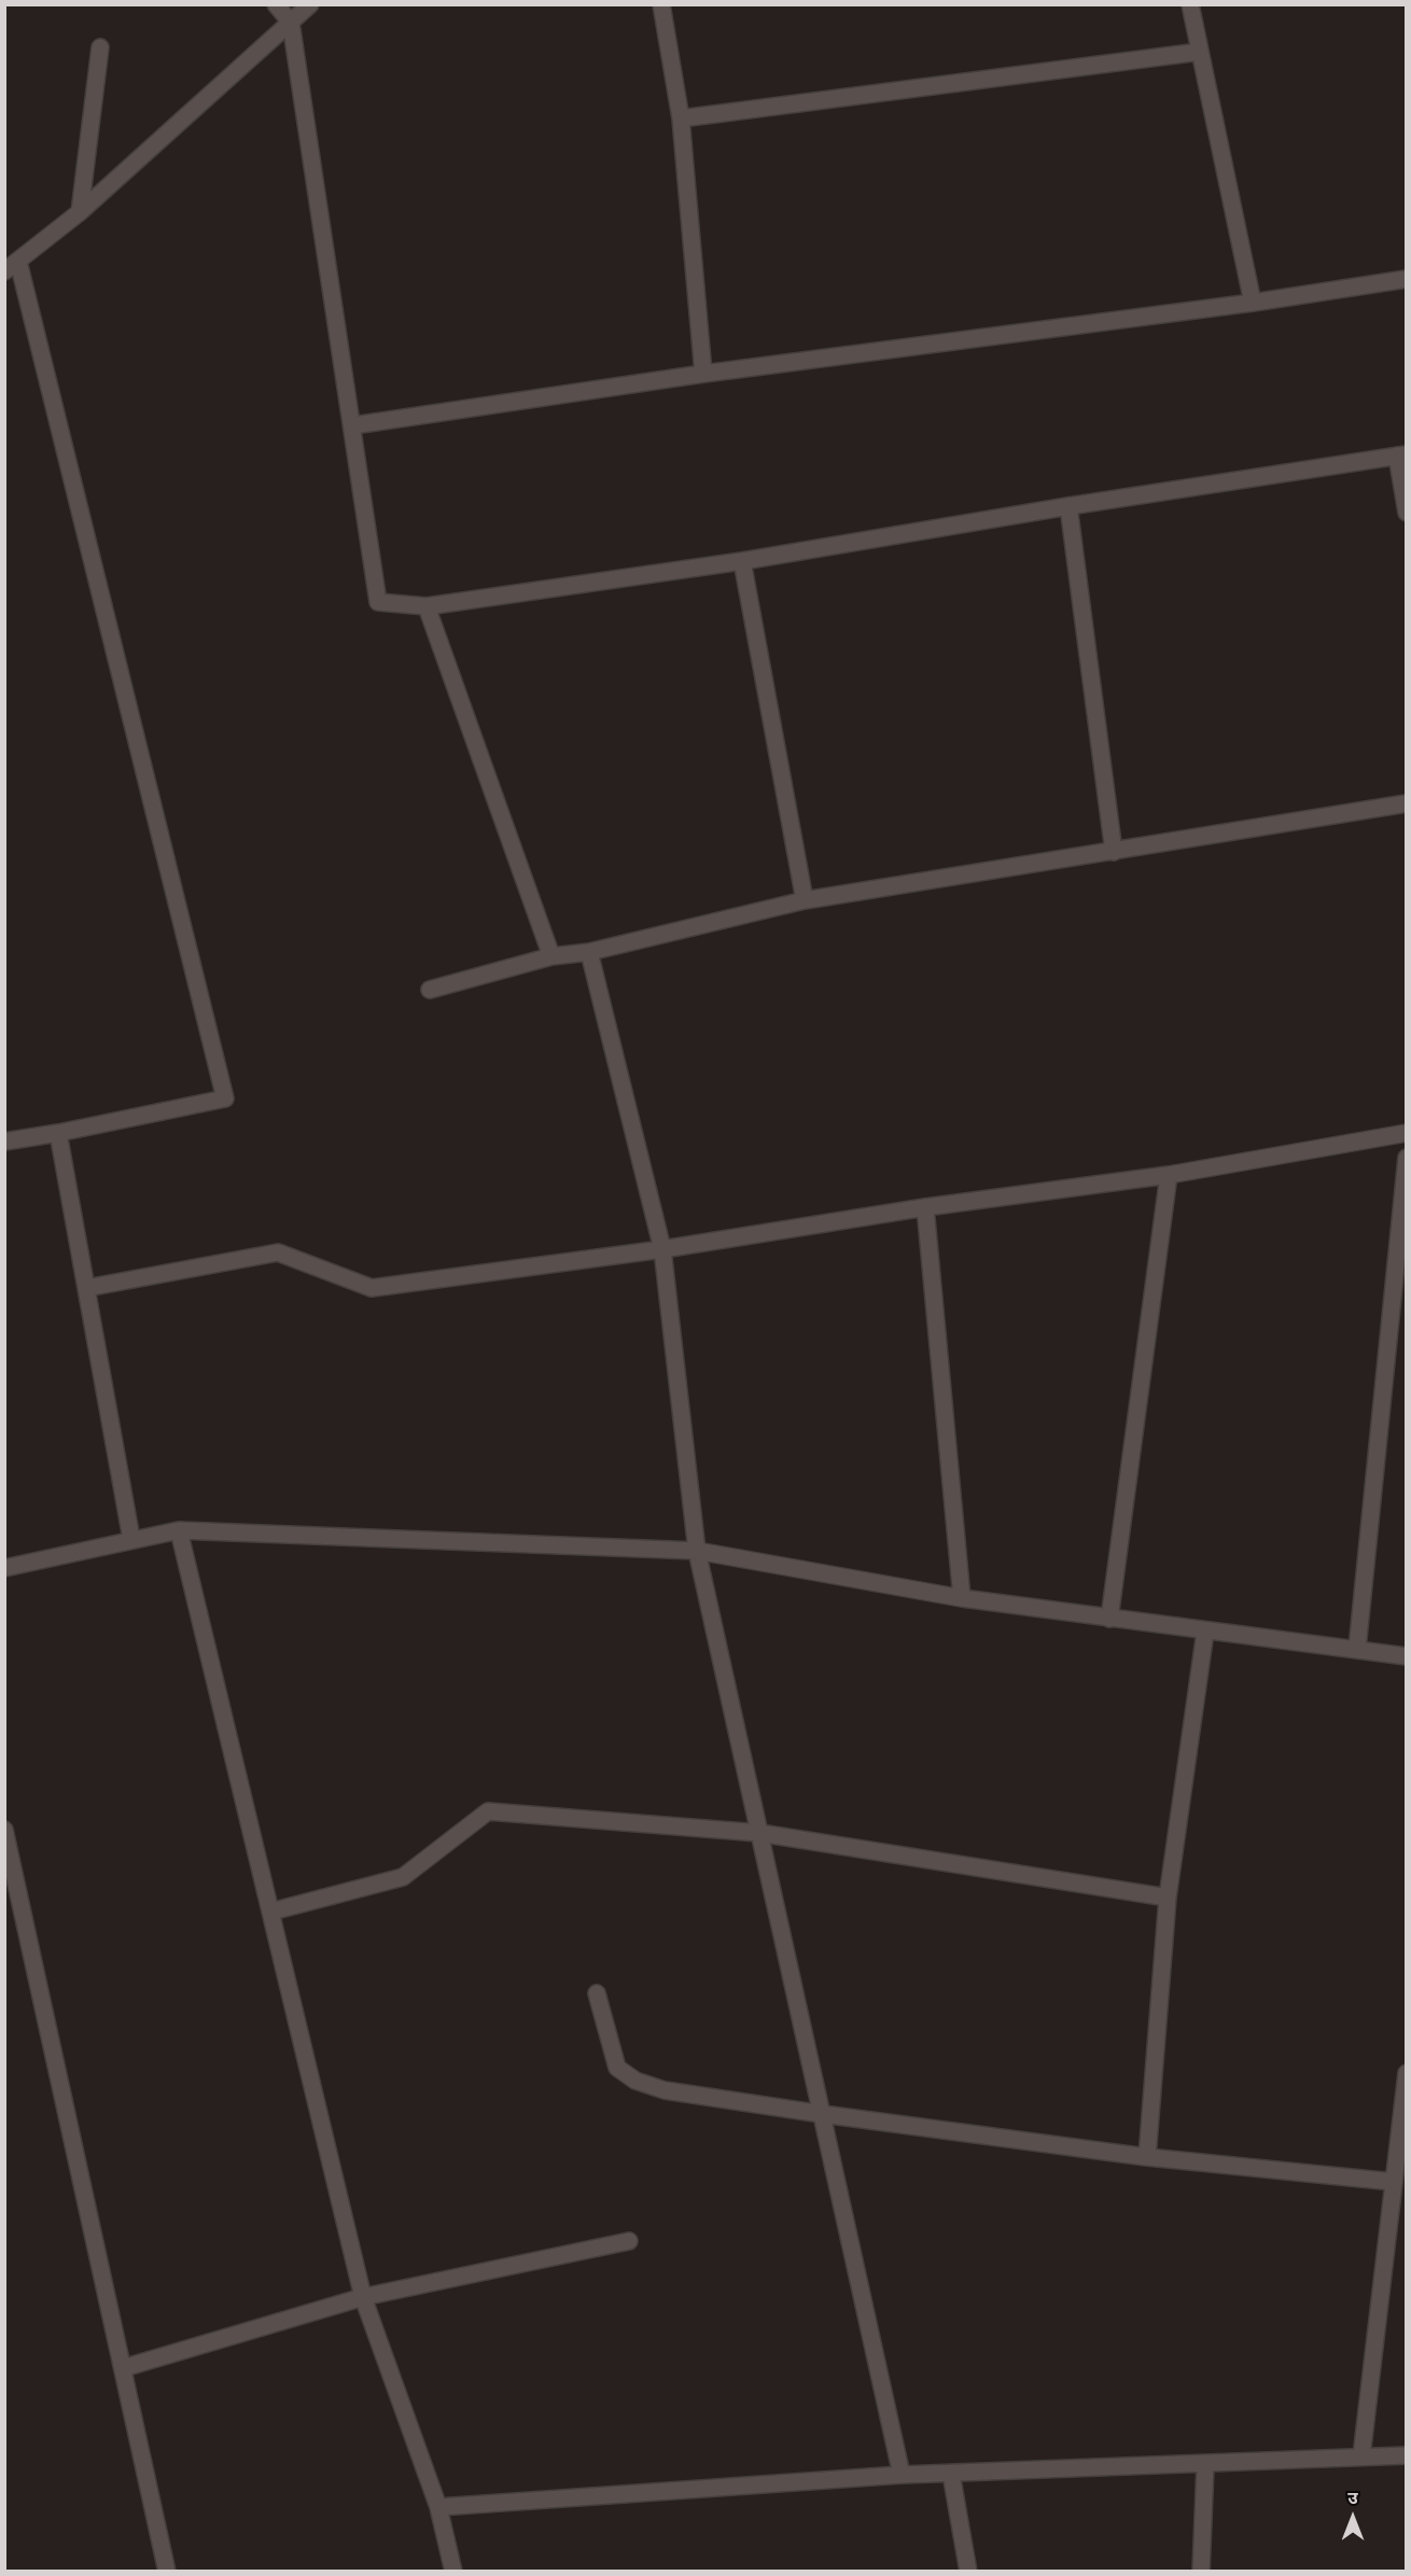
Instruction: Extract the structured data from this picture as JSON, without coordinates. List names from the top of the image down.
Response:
{
  "north": "top"
}
